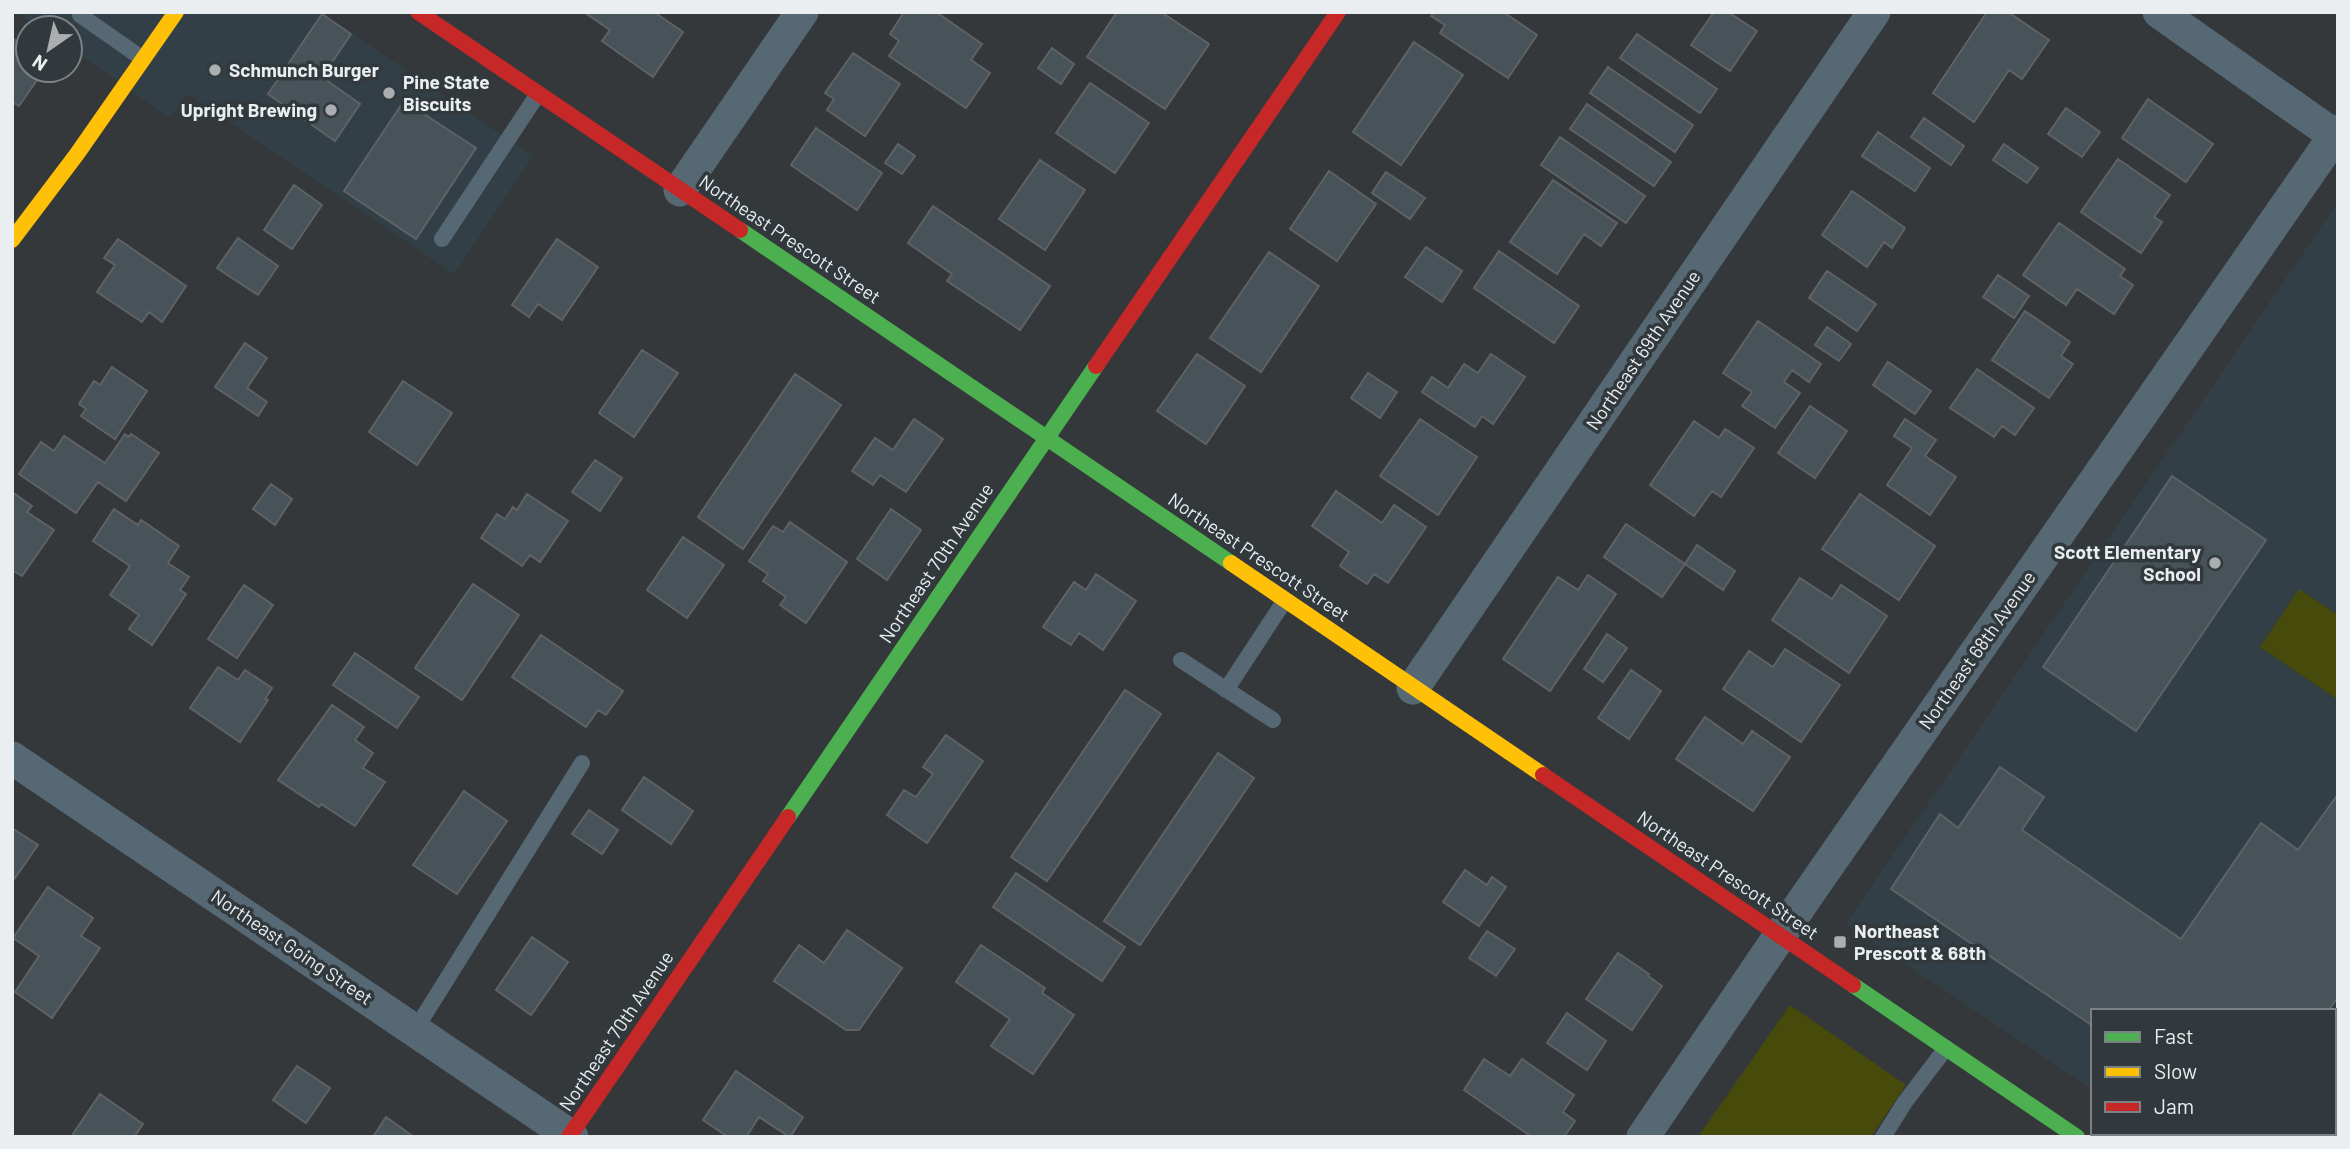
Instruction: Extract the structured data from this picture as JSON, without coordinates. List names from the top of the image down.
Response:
{
  "streets": {
    "street": [
      "Northeast Prescott Street",
      "Northeast 69th Avenue",
      "Northeast 70th Avenue",
      "Northeast 68th Avenue",
      "Northeast Going Street"
    ]
  },
  "crossings": [
    ["Northeast Prescott Street", "Northeast 69th Avenue"],
    ["Northeast Prescott Street", "Northeast 70th Avenue"],
    ["Northeast Prescott Street", "Northeast 68th Avenue"],
    ["Northeast 70th Avenue", "Northeast Going Street"]
  ],
  "places": {
    "other": [
      "Schmunch Burger",
      "Pine State Biscuits",
      "Upright Brewing",
      "Scott Elementary School"
    ],
    "transit": ["Northeast Prescott & 68th"]
  },
  "legend": ["Fast", "Slow", "Jam"],
  "north": "bottom left"
}
